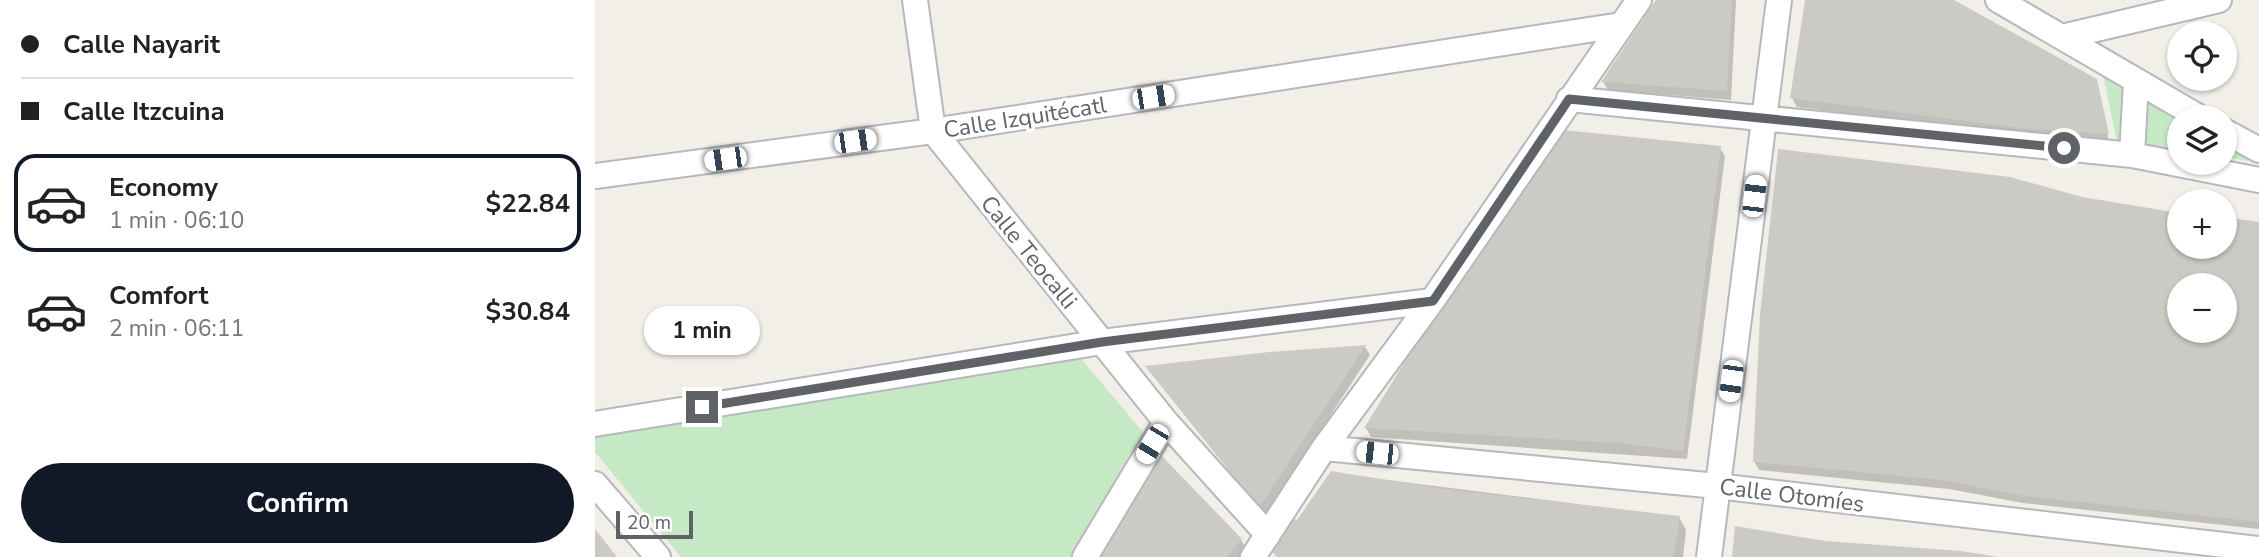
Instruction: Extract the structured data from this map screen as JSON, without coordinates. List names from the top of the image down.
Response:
{
  "streets": {
    "street": ["Calle Izquitécatl", "Calle Teocalli", "Calle Otomíes"]
  },
  "crossings": [
    ["Calle Izquitécatl", "Calle Teocalli"]
  ],
  "scale_bar": "20 m",
  "page": {
    "banner": ["Calle Nayarit", "Calle Itzcuina"],
    "map_buttons": ["+", "−"],
    "list": [
      {
        "name": "Economy",
        "note": "1 min · 06:10",
        "value": "$22.84"
      },
      {
        "name": "Comfort",
        "note": "2 min · 06:11",
        "value": "$30.84"
      }
    ],
    "bubble": "1 min",
    "buttons": "Confirm",
    "scale": "20 m"
  }
}
